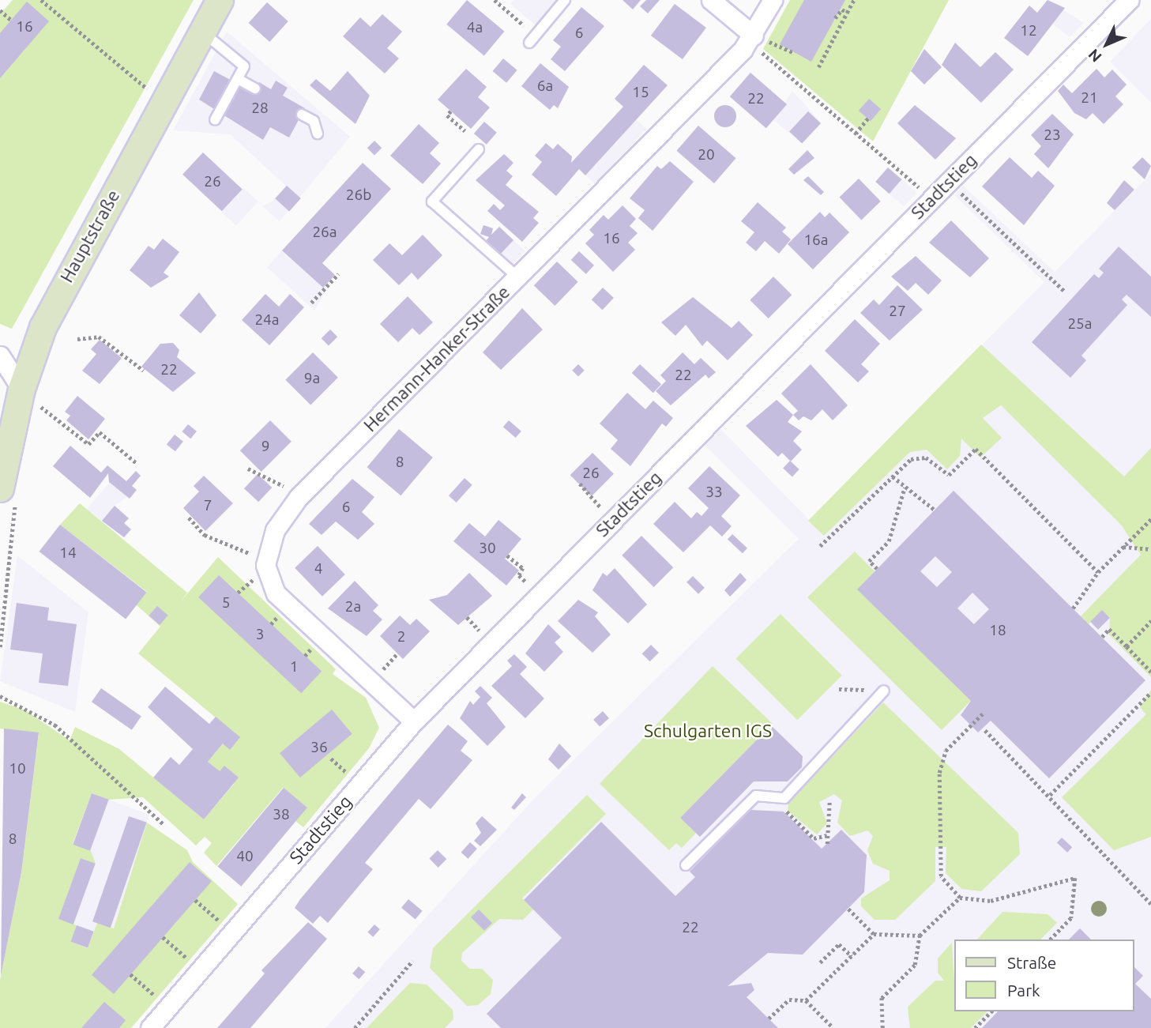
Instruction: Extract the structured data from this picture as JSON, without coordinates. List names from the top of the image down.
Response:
{
  "streets": {
    "main road": ["Hauptstraße"],
    "street": ["Stadtstieg", "Hermann-Hanker-Straße"]
  },
  "parks": ["Schulgarten IGS"],
  "house_numbers": [
    "16",
    "4a",
    "12",
    "6",
    "6a",
    "15",
    "21",
    "22",
    "28",
    "23",
    "20",
    "26",
    "26b",
    "26a",
    "16",
    "16a",
    "27",
    "24a",
    "25a",
    "22",
    "22",
    "9a",
    "9",
    "8",
    "26",
    "33",
    "7",
    "6",
    "30",
    "14",
    "4",
    "5",
    "2a",
    "18",
    "3",
    "2",
    "1",
    "36",
    "10",
    "38",
    "8",
    "40",
    "22"
  ],
  "legend": ["Straße", "Park"],
  "north": "bottom left"
}
